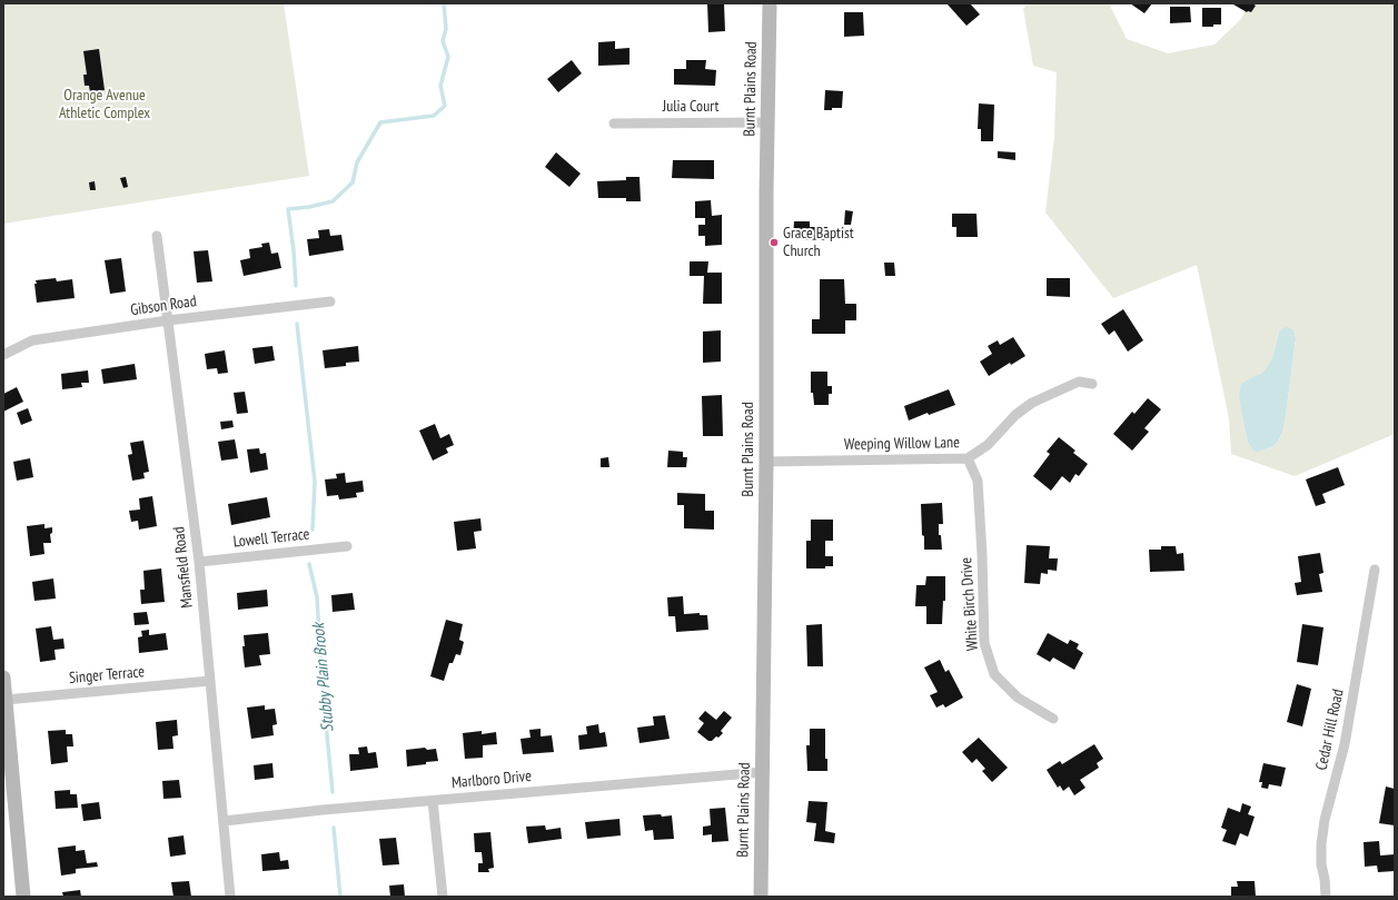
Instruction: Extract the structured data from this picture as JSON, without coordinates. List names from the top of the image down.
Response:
{
  "streets": {
    "main road": ["Burnt Plains Road"],
    "street": [
      "Julia Court",
      "Gibson Road",
      "Weeping Willow Lane",
      "Lowell Terrace",
      "Mansfield Road",
      "White Birch Drive",
      "Singer Terrace",
      "Cedar Hill Road",
      "Marlboro Drive"
    ]
  },
  "crossings": [
    ["Burnt Plains Road", "Julia Court"],
    ["Burnt Plains Road", "Weeping Willow Lane"],
    ["Burnt Plains Road", "Marlboro Drive"],
    ["Gibson Road", "Mansfield Road"],
    ["Weeping Willow Lane", "White Birch Drive"],
    ["Lowell Terrace", "Mansfield Road"],
    ["Mansfield Road", "Singer Terrace"],
    ["Mansfield Road", "Marlboro Drive"]
  ],
  "water": ["Stubby Plain Brook"],
  "parks": ["Orange Avenue Athletic Complex"],
  "places": ["Grace Baptist Church"]
}
